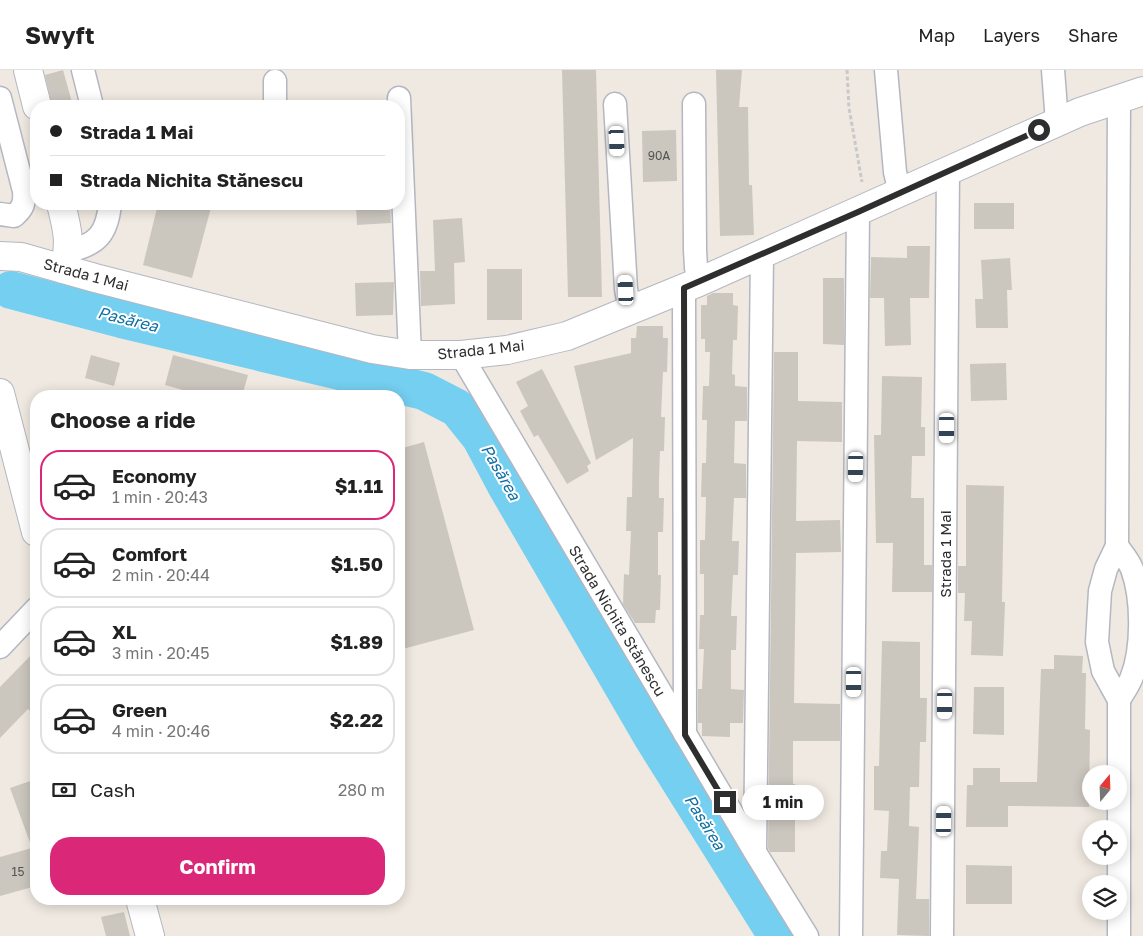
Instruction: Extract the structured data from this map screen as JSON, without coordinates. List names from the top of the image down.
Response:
{
  "streets": {
    "street": ["Strada 1 Mai", "Strada Nichita Stănescu"]
  },
  "crossings": [
    ["Strada 1 Mai", "Strada Nichita Stănescu"]
  ],
  "water": ["Pasărea"],
  "house_numbers": ["90A", "15"],
  "north": "top",
  "page": {
    "header": "Swyft",
    "nav": ["Map", "Layers", "Share"],
    "banner": ["Strada 1 Mai", "Strada Nichita Stănescu"],
    "heading": "Choose a ride",
    "list": [
      {
        "name": "Economy",
        "note": "1 min · 20:43",
        "value": "$1.11"
      },
      {
        "name": "Comfort",
        "note": "2 min · 20:44",
        "value": "$1.50"
      },
      {
        "name": "XL",
        "note": "3 min · 20:45",
        "value": "$1.89"
      },
      {
        "name": "Green",
        "note": "4 min · 20:46",
        "value": "$2.22"
      }
    ],
    "pay": ["Cash", "280 m"],
    "bubble": "1 min",
    "buttons": "Confirm"
  }
}
